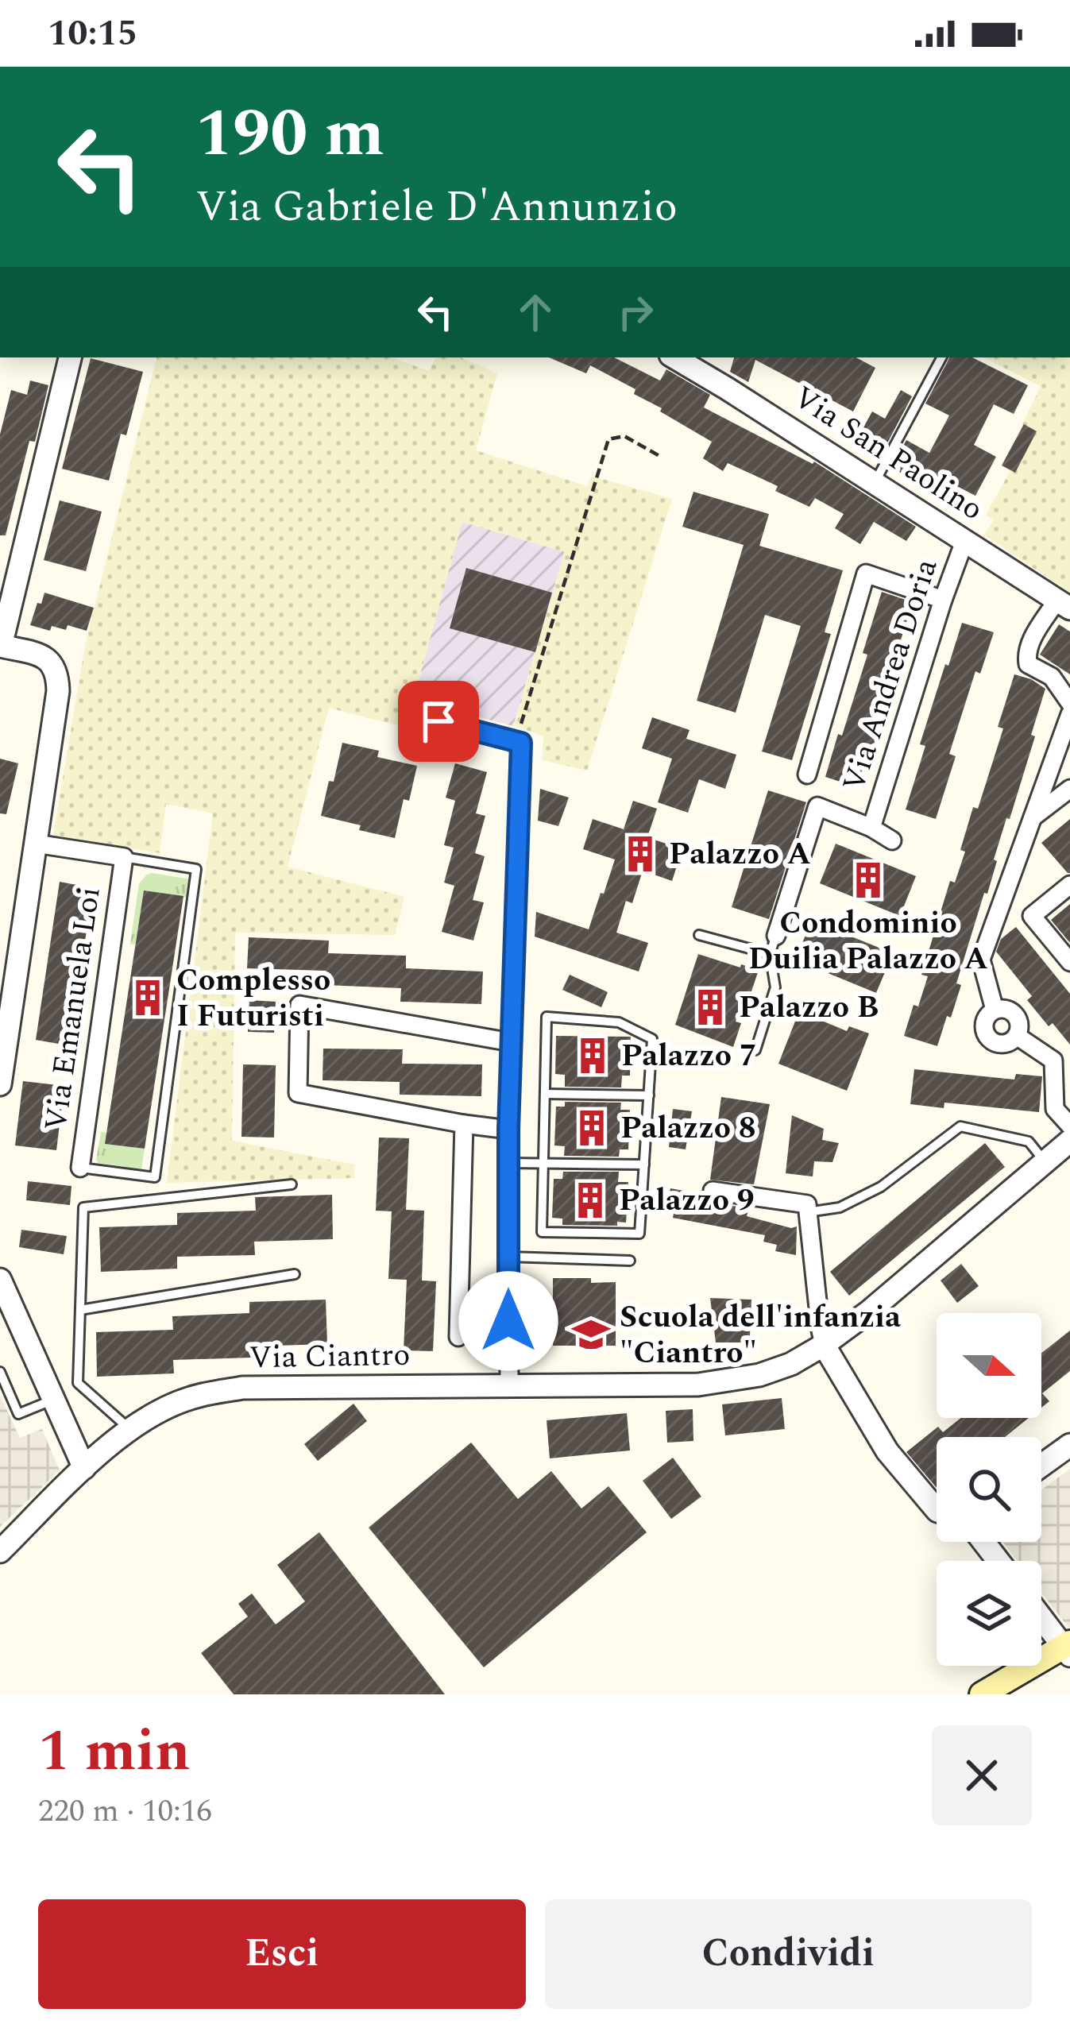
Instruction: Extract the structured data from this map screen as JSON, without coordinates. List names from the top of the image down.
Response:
{
  "streets": {
    "street": [
      "Via San Paolino",
      "Via Andrea Doria",
      "Via Emanuela Loi",
      "Via Ciantro"
    ]
  },
  "crossings": [
    ["Via San Paolino", "Via Andrea Doria"]
  ],
  "places": {
    "building": [
      "Palazzo A",
      "Condominio Duilia Palazzo A",
      "Complesso I Futuristi",
      "Palazzo B",
      "Palazzo 7",
      "Palazzo 8",
      "Palazzo 9"
    ],
    "school or university": ["Scuola dell'infanzia \"Ciantro\""]
  },
  "north": "right",
  "page": {
    "status": "10:15",
    "turn": ["190 m", "Via Gabriele D'Annunzio"],
    "heading": ["1 min", "220 m · 10:16"],
    "buttons": ["Esci", "Condividi"]
  }
}
